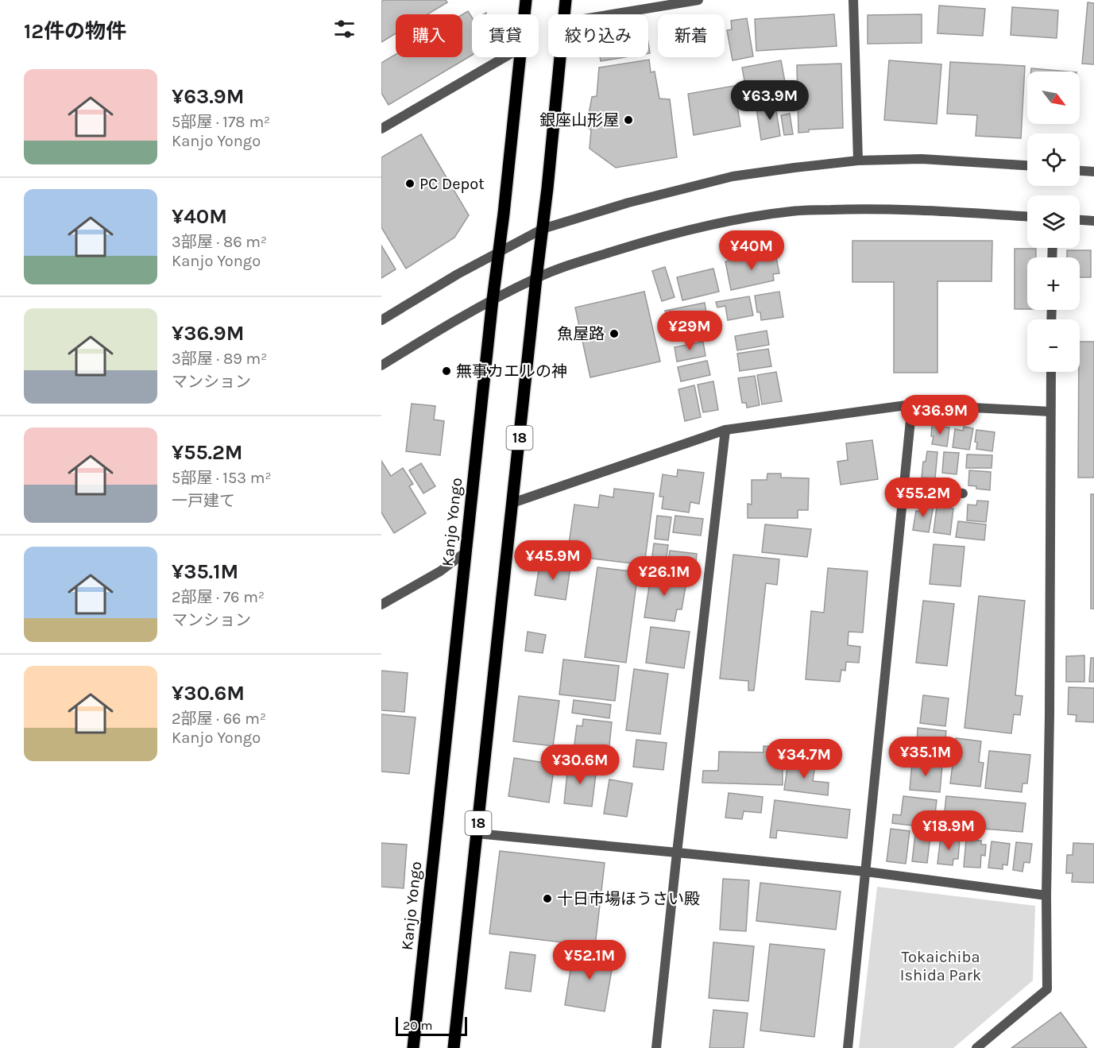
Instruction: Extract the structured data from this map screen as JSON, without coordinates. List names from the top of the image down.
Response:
{
  "streets": {
    "main road": ["18", "Kanjo Yongo"]
  },
  "parks": ["Tokaichiba Ishida Park"],
  "places": [
    "銀座山形屋",
    "PC Depot",
    "魚屋路",
    "無事カエルの神",
    "十日市場ほうさい殿"
  ],
  "scale_bar": "20 m",
  "north": "bottom right",
  "page": {
    "heading": "12件の物件",
    "chip": [
      "購入",
      "賃貸",
      "絞り込み",
      "新着"
    ],
    "list": [
      {
        "name": "¥63.9M",
        "note": "5部屋 · 178 m² · Kanjo Yongo"
      },
      {
        "name": "¥40M",
        "note": "3部屋 · 86 m² · Kanjo Yongo"
      },
      {
        "name": "¥36.9M",
        "note": "3部屋 · 89 m² · マンション"
      },
      {
        "name": "¥55.2M",
        "note": "5部屋 · 153 m² · 一戸建て"
      },
      {
        "name": "¥35.1M",
        "note": "2部屋 · 76 m² · マンション"
      },
      {
        "name": "¥30.6M",
        "note": "2部屋 · 66 m² · Kanjo Yongo"
      }
    ],
    "map_buttons": ["+", "−"],
    "price": [
      "¥63.9M",
      "¥40M",
      "¥29M",
      "¥36.9M",
      "¥55.2M",
      "¥45.9M",
      "¥26.1M",
      "¥35.1M",
      "¥34.7M",
      "¥30.6M",
      "¥18.9M",
      "¥52.1M"
    ],
    "scale": "20 m"
  }
}
